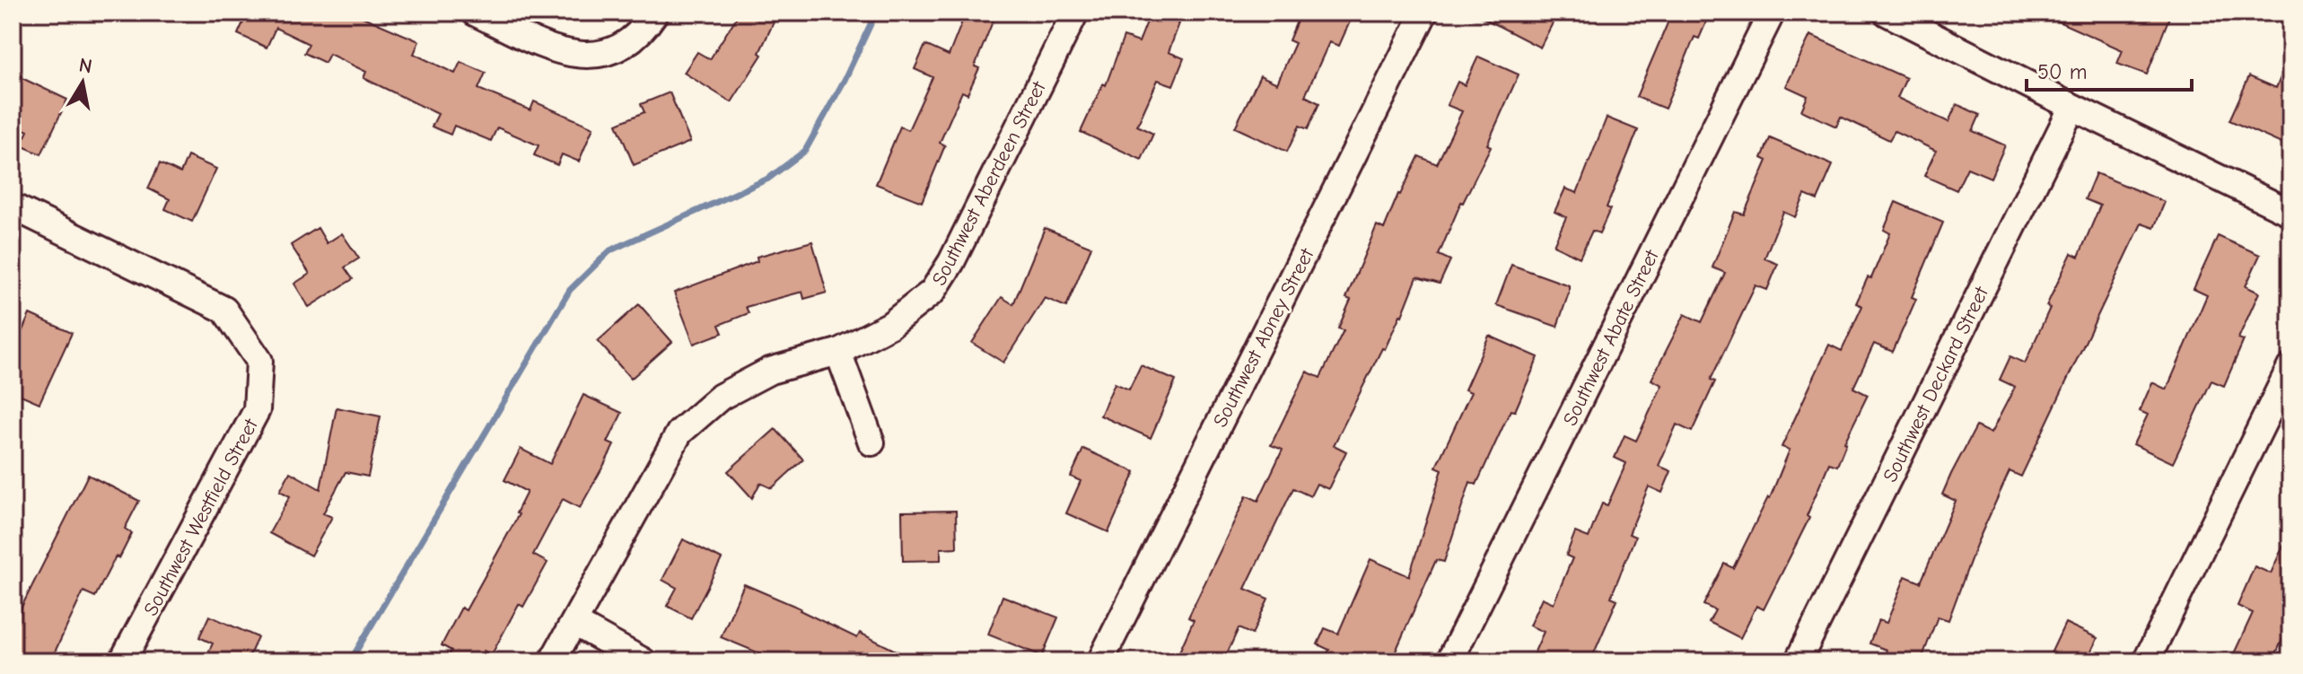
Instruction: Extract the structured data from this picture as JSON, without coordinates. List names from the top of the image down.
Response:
{
  "streets": {
    "street": [
      "Southwest Aberdeen Street",
      "Southwest Abney Street",
      "Southwest Abate Street",
      "Southwest Deckard Street",
      "Southwest Westfield Street"
    ]
  },
  "scale_bar": "50 m",
  "north": "top"
}
